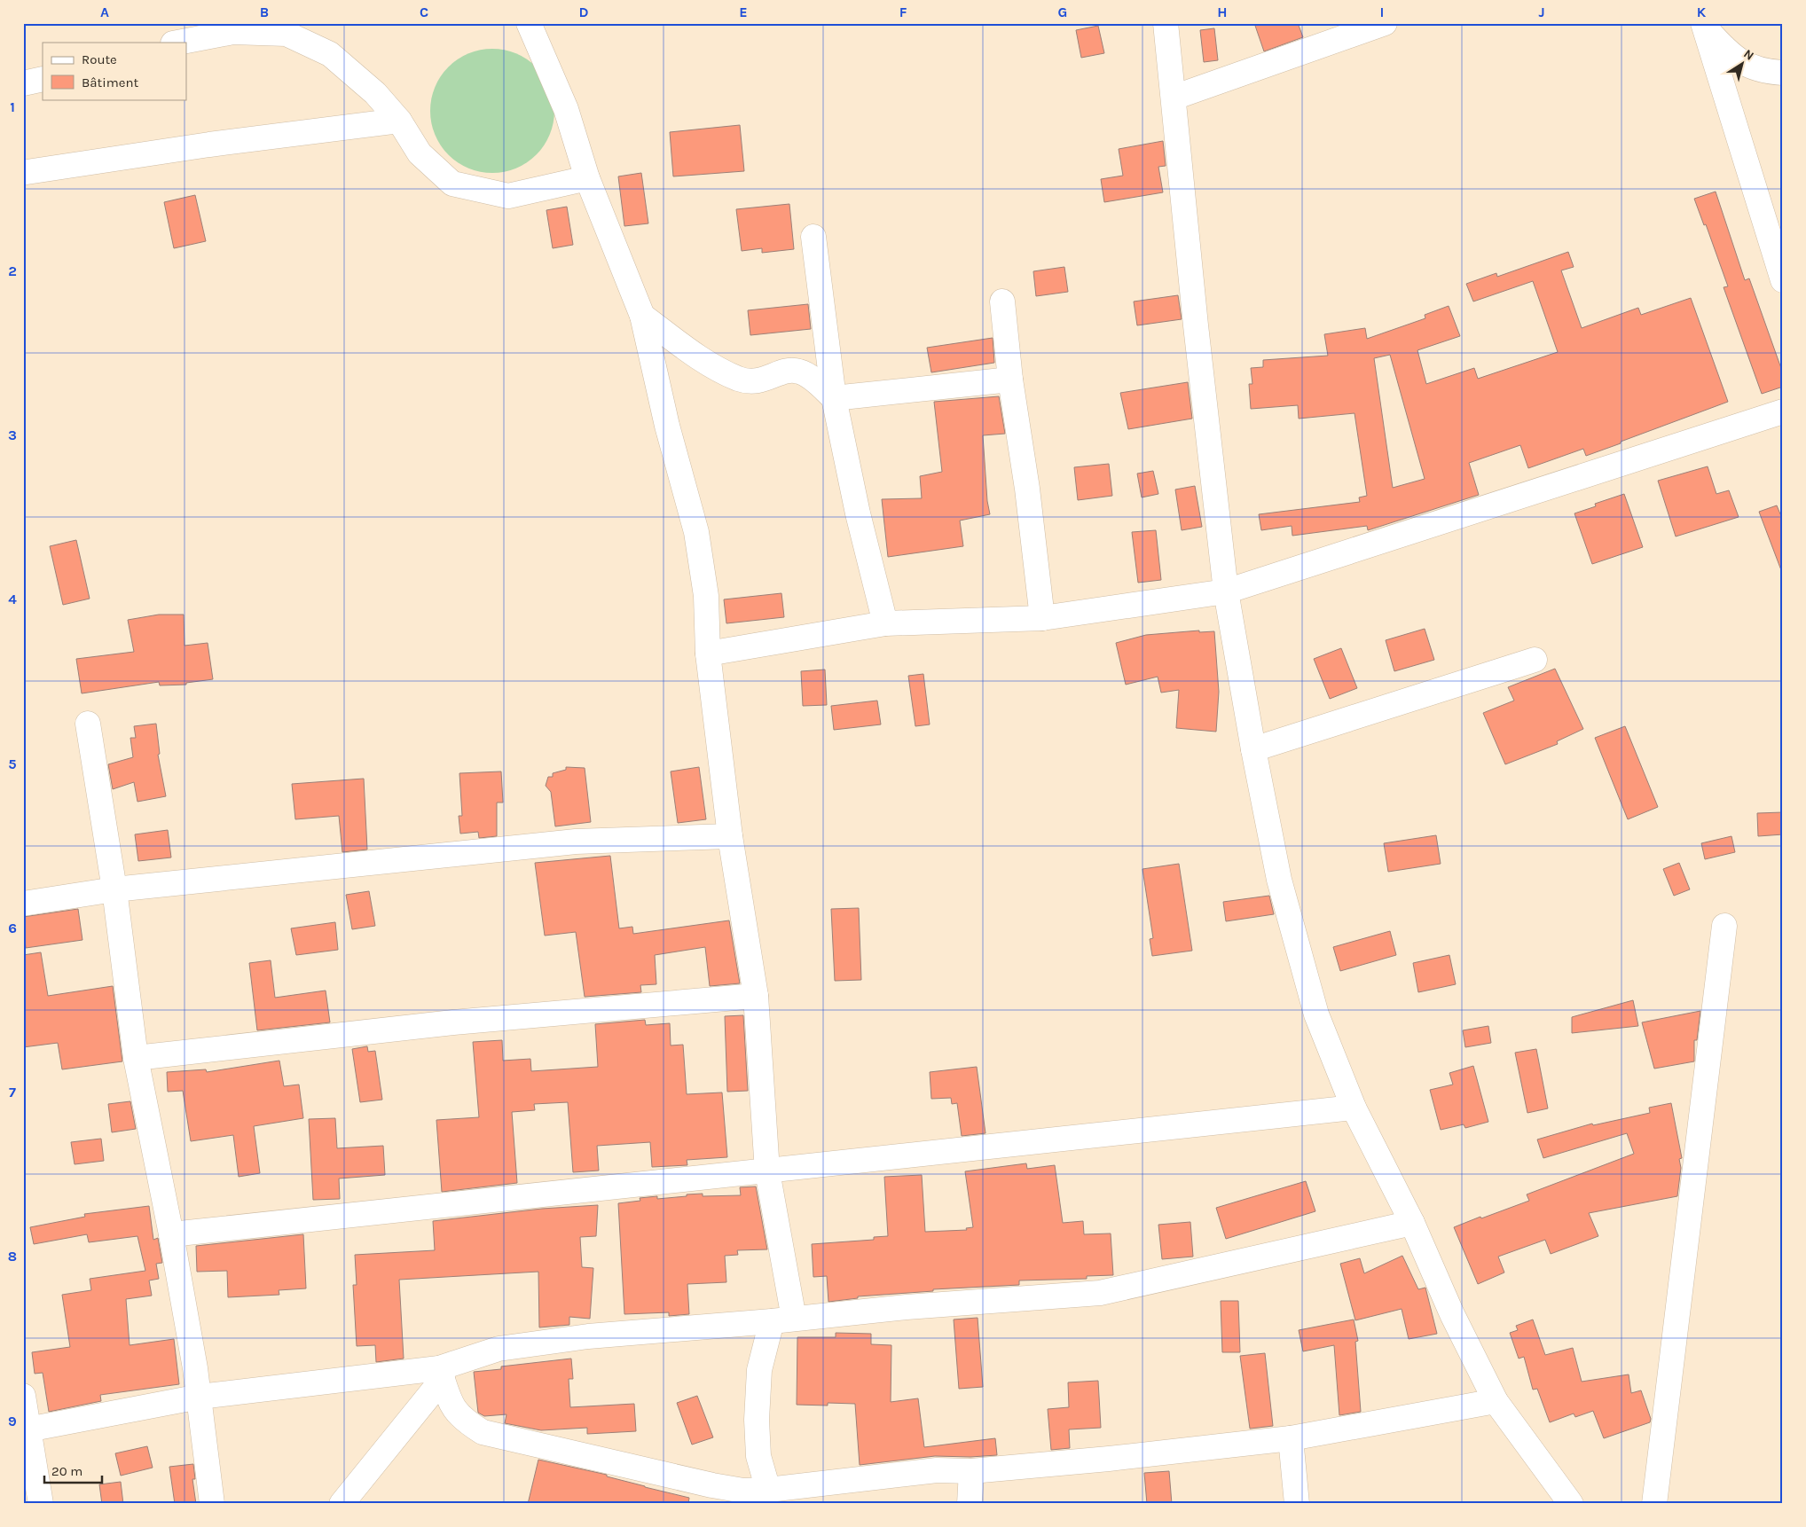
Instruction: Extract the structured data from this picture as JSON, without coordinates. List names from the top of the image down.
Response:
{
  "legend": ["Route", "Bâtiment"],
  "scale_bar": "20 m",
  "north": "top right",
  "grid": {
    "columns": [
      "A",
      "B",
      "C",
      "D",
      "E",
      "F",
      "G",
      "H",
      "I",
      "J",
      "K"
    ],
    "rows": [
      "1",
      "2",
      "3",
      "4",
      "5",
      "6",
      "7",
      "8",
      "9"
    ]
  }
}
